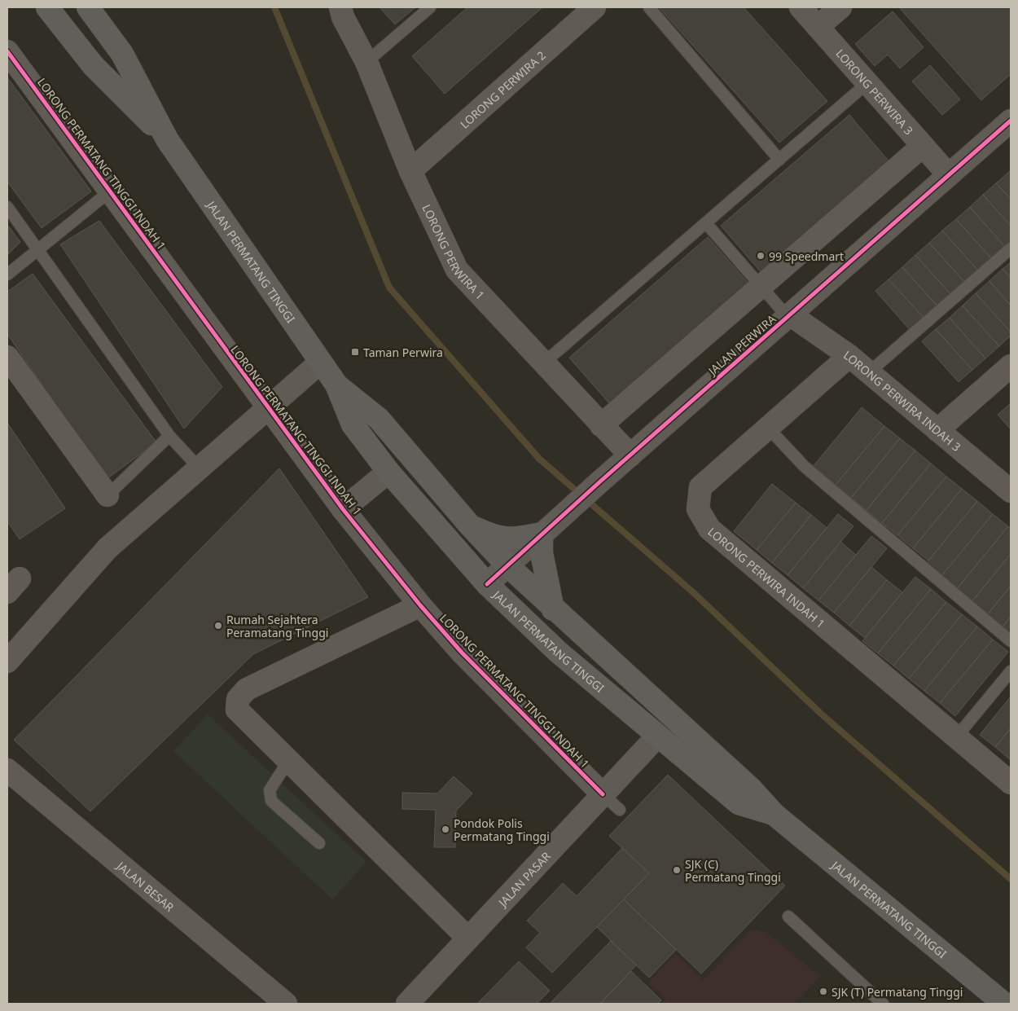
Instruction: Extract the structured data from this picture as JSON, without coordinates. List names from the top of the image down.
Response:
{
  "streets": {
    "highway": ["JALAN PERMATANG TINGGI"],
    "street": [
      "LORONG PERWIRA 2",
      "LORONG PERWIRA 3",
      "LORONG PERMATANG TINGGI INDAH 1",
      "LORONG PERWIRA 1",
      "JALAN PERWIRA",
      "LORONG PERWIRA INDAH 3",
      "LORONG PERWIRA INDAH 1",
      "JALAN PASAR",
      "JALAN BESAR"
    ]
  },
  "crossings": [
    ["LORONG PERWIRA 2", "LORONG PERWIRA 1"],
    ["LORONG PERWIRA 3", "JALAN PERWIRA"],
    ["LORONG PERMATANG TINGGI INDAH 1", "JALAN PASAR"],
    ["LORONG PERWIRA 1", "JALAN PERWIRA"],
    ["JALAN PERMATANG TINGGI", "JALAN PERWIRA"],
    ["JALAN PERMATANG TINGGI", "JALAN PASAR"],
    ["JALAN PERWIRA", "LORONG PERWIRA INDAH 3"],
    ["LORONG PERWIRA INDAH 3", "LORONG PERWIRA INDAH 1"]
  ],
  "places": {
    "other": [
      "99 Speedmart",
      "Rumah Sejahtera Peramatang Tinggi",
      "Pondok Polis Permatang Tinggi",
      "SJK (C) Permatang Tinggi",
      "SJK (T) Permatang Tinggi"
    ],
    "transit": ["Taman Perwira"]
  }
}
